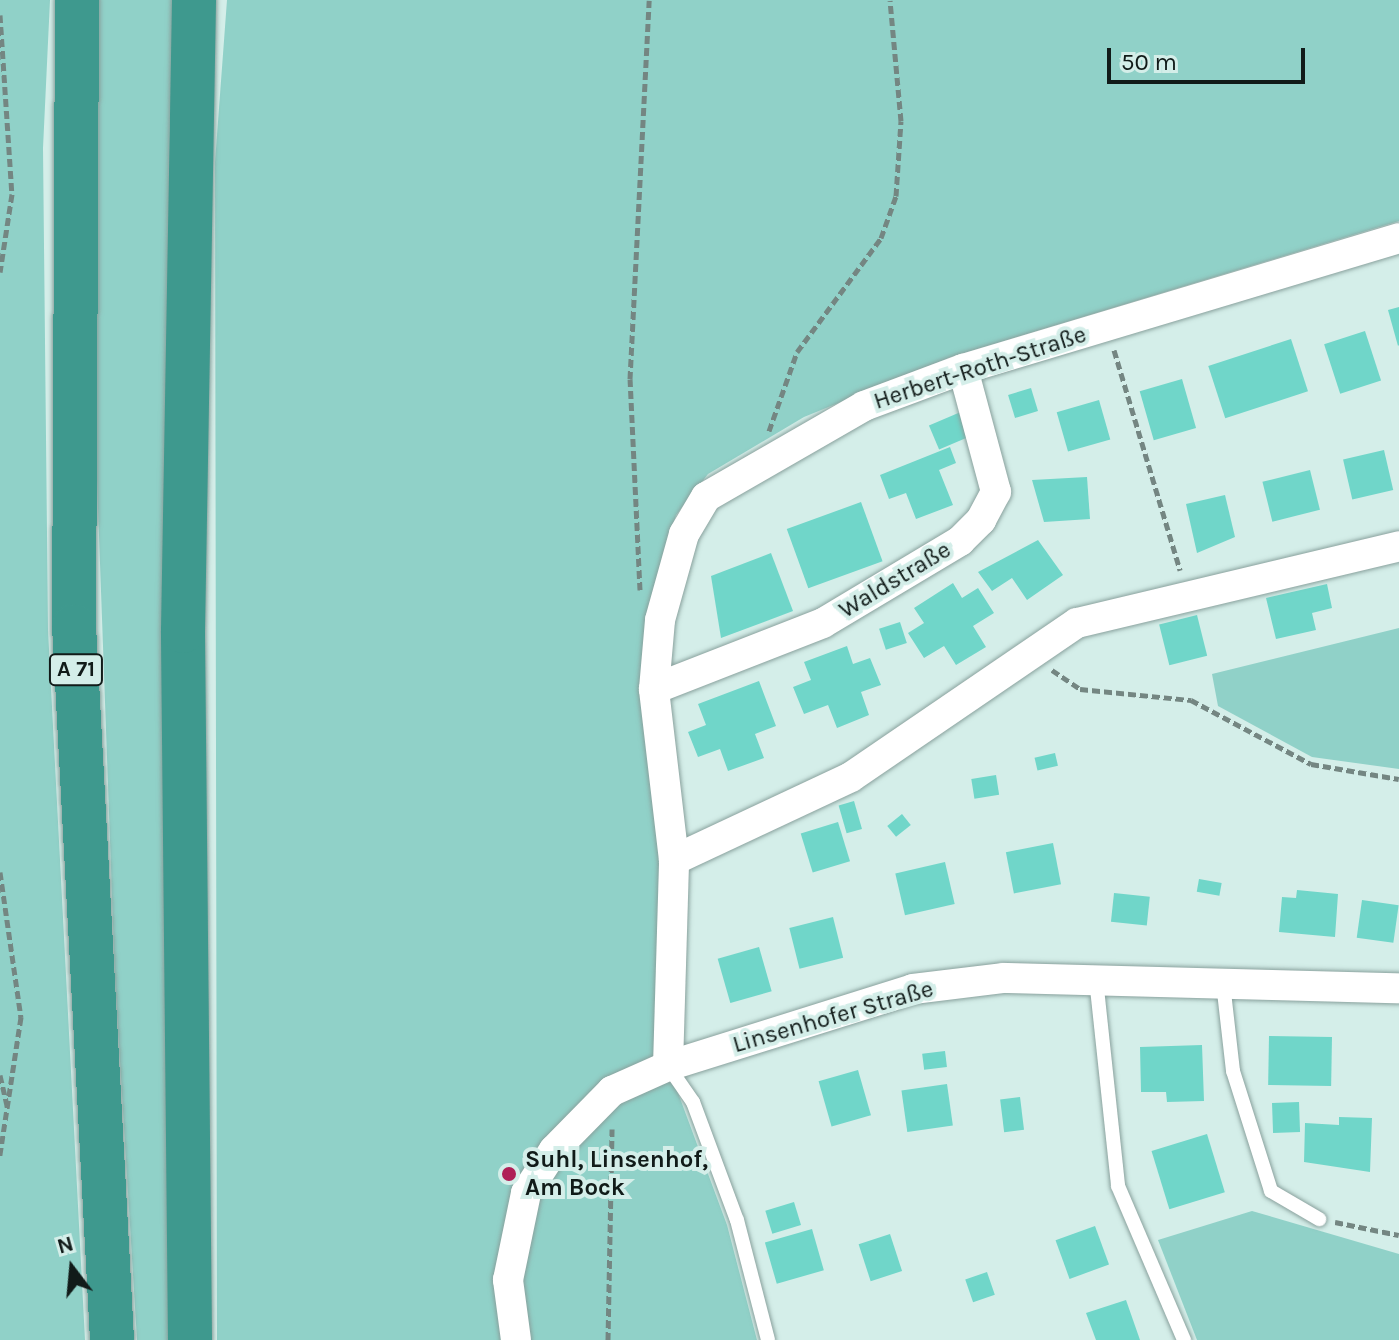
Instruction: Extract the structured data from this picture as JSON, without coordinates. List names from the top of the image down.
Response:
{
  "streets": {
    "highway": ["A 71"],
    "street": ["Herbert-Roth-Straße", "Waldstraße", "Linsenhofer Straße"]
  },
  "crossings": [
    ["Herbert-Roth-Straße", "Waldstraße"],
    ["Herbert-Roth-Straße", "Linsenhofer Straße"]
  ],
  "places": ["Suhl, Linsenhof, Am Bock"],
  "scale_bar": "50 m",
  "north": "top"
}
